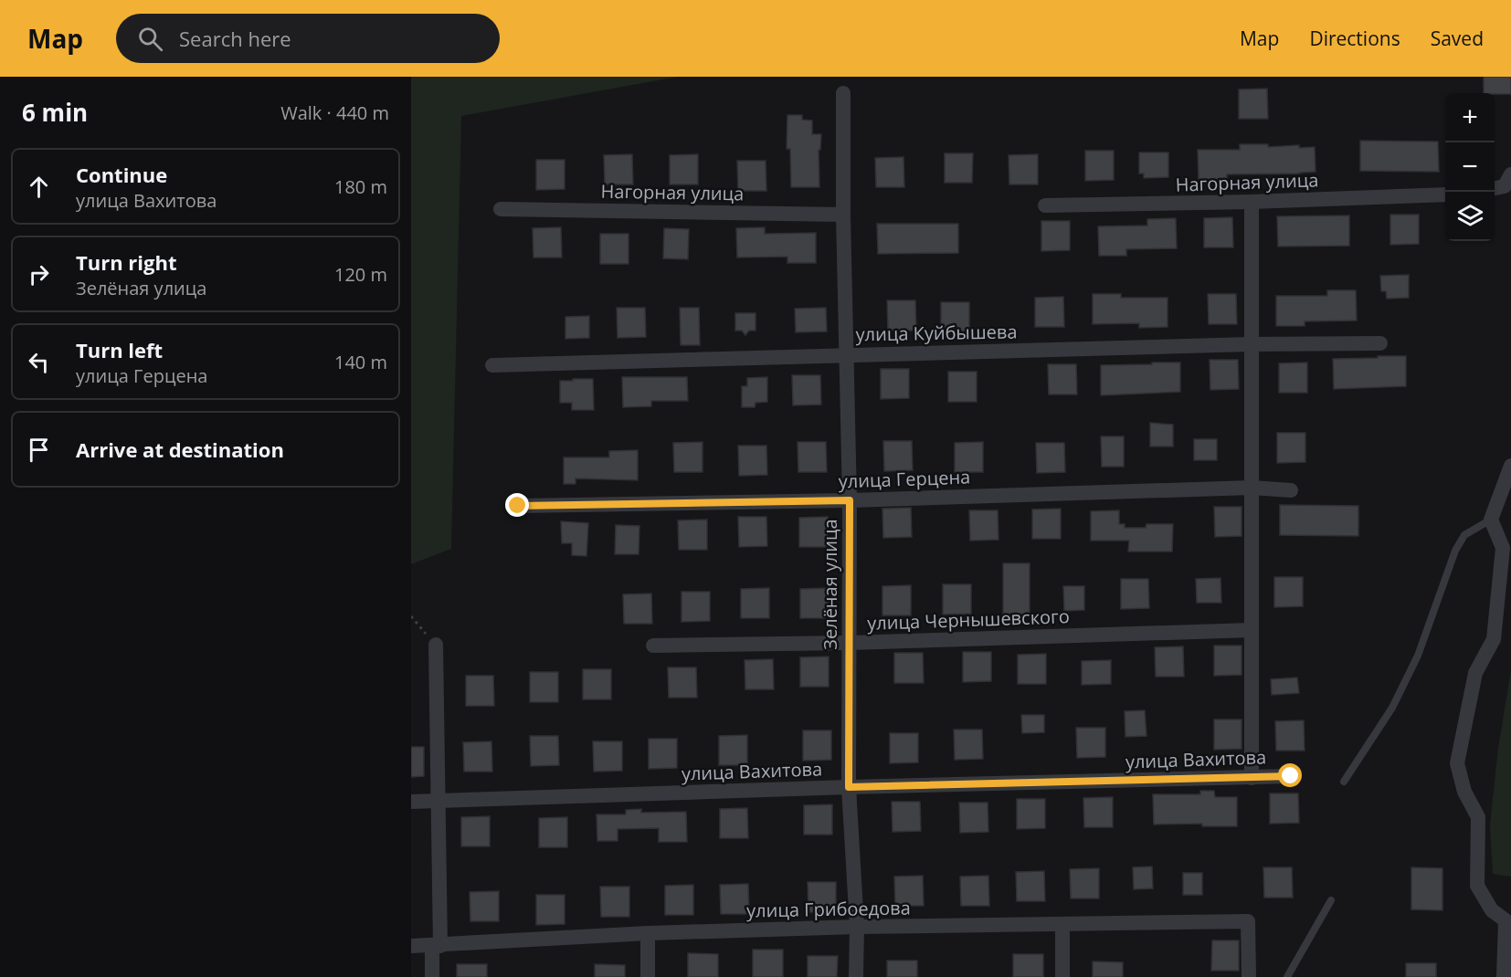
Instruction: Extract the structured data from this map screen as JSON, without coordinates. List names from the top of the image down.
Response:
{
  "streets": {
    "street": [
      "Нагорная улица",
      "улица Куйбышева",
      "улица Герцена",
      "Зелёная улица",
      "улица Чернышевского",
      "улица Вахитова",
      "улица Грибоедова"
    ]
  },
  "crossings": [
    ["Нагорная улица", "Зелёная улица"],
    ["улица Куйбышева", "Зелёная улица"],
    ["улица Герцена", "Зелёная улица"],
    ["Зелёная улица", "улица Чернышевского"],
    ["Зелёная улица", "улица Вахитова"],
    ["Зелёная улица", "улица Грибоедова"]
  ],
  "page": {
    "header": "Map",
    "search": "Search here",
    "nav": ["Map", "Directions", "Saved"],
    "heading": ["6 min", "Walk · 440 m"],
    "map_buttons": ["+", "−"],
    "list": [
      ["Continue", "улица Вахитова", "180 m"],
      ["Turn right", "Зелёная улица", "120 m"],
      ["Turn left", "улица Герцена", "140 m"],
      "Arrive at destination"
    ]
  }
}
